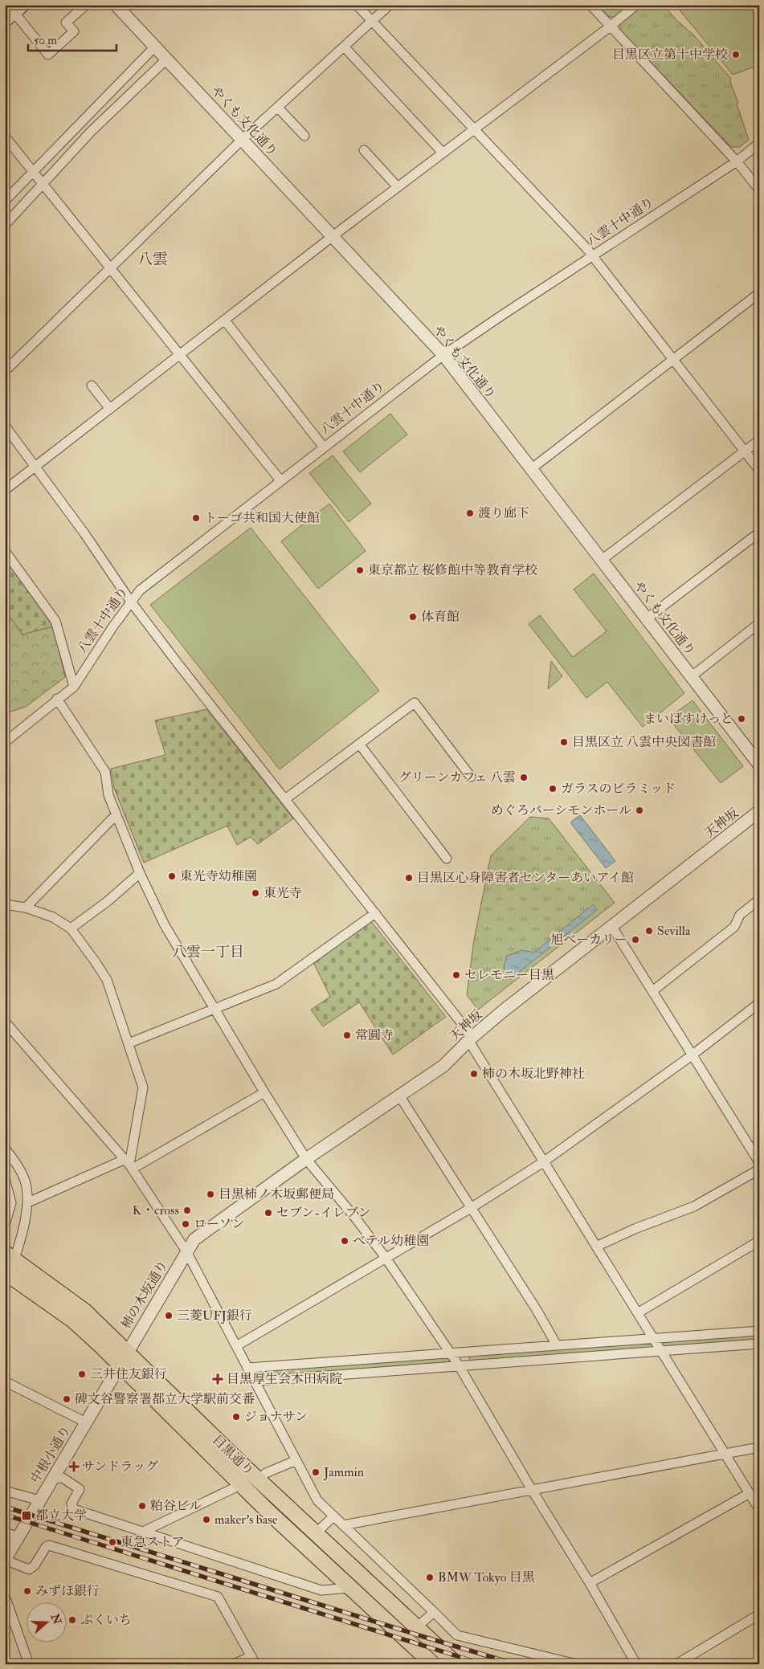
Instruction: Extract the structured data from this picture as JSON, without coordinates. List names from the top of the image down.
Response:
{
  "streets": {
    "main road": ["目黒通り"],
    "street": [
      "やくも文化通り",
      "八雲十中通り",
      "天神坂",
      "柿の木坂通り",
      "中根小通り"
    ]
  },
  "crossings": [
    ["やくも文化通り", "八雲十中通り"],
    ["天神坂", "柿の木坂通り"],
    ["柿の木坂通り", "中根小通り"],
    ["柿の木坂通り", "目黒通り"],
    ["中根小通り", "目黒通り"]
  ],
  "districts": ["八雲", "八雲一丁目"],
  "places": {
    "other": [
      "目黒区立第十中学校",
      "渡り廊下",
      "トーゴ共和国大使館",
      "東京都立 桜修館中等教育学校",
      "体育館",
      "まいばすけっと",
      "目黒区立 八雲中央図書館",
      "グリーンカフェ 八雲",
      "ガラスのピラミッド",
      "めぐろパーシモンホール",
      "東光寺幼稚園",
      "目黒区心身障害者センターあいアイ館",
      "東光寺",
      "Sevilla",
      "旭ベーカリー",
      "セレモニー目黒",
      "常圓寺",
      "柿の木坂北野神社",
      "目黒柿ノ木坂郵便局",
      "K・cross",
      "セブン-イレブン",
      "ローソン",
      "ベテル幼稚園",
      "三菱UFJ銀行",
      "三井住友銀行",
      "碑文谷警察署都立大学駅前交番",
      "ジョナサン",
      "Jammin",
      "粕谷ビル",
      "maker's base",
      "東急ストア",
      "BMW Tokyo 目黒",
      "みずほ銀行",
      "ぷくいち"
    ],
    "health": ["目黒厚生会本田病院", "サンドラッグ"],
    "transit": ["都立大学"]
  },
  "scale_bar": "50 m",
  "north": "right"
}
